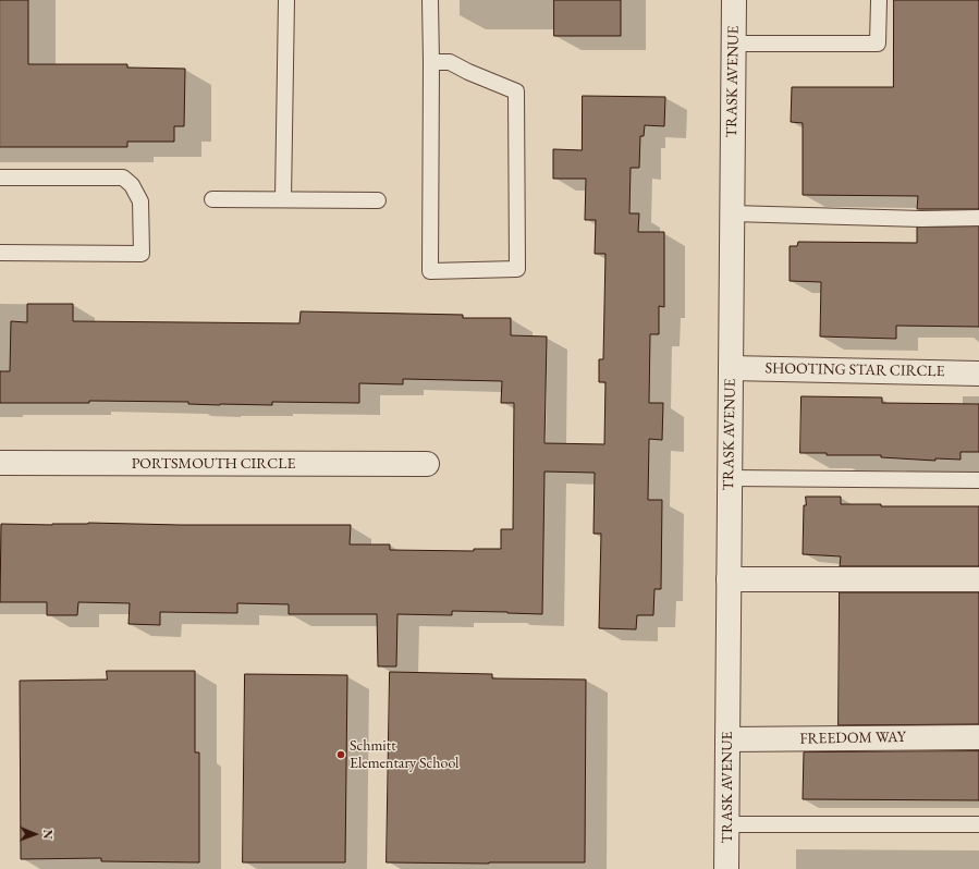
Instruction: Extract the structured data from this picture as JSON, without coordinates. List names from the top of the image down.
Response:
{
  "streets": {
    "street": [
      "TRASK AVENUE",
      "SHOOTING STAR CIRCLE",
      "PORTSMOUTH CIRCLE",
      "FREEDOM WAY"
    ]
  },
  "crossings": [
    ["TRASK AVENUE", "SHOOTING STAR CIRCLE"],
    ["TRASK AVENUE", "FREEDOM WAY"]
  ],
  "places": ["Schmitt Elementary School"],
  "north": "right"
}
